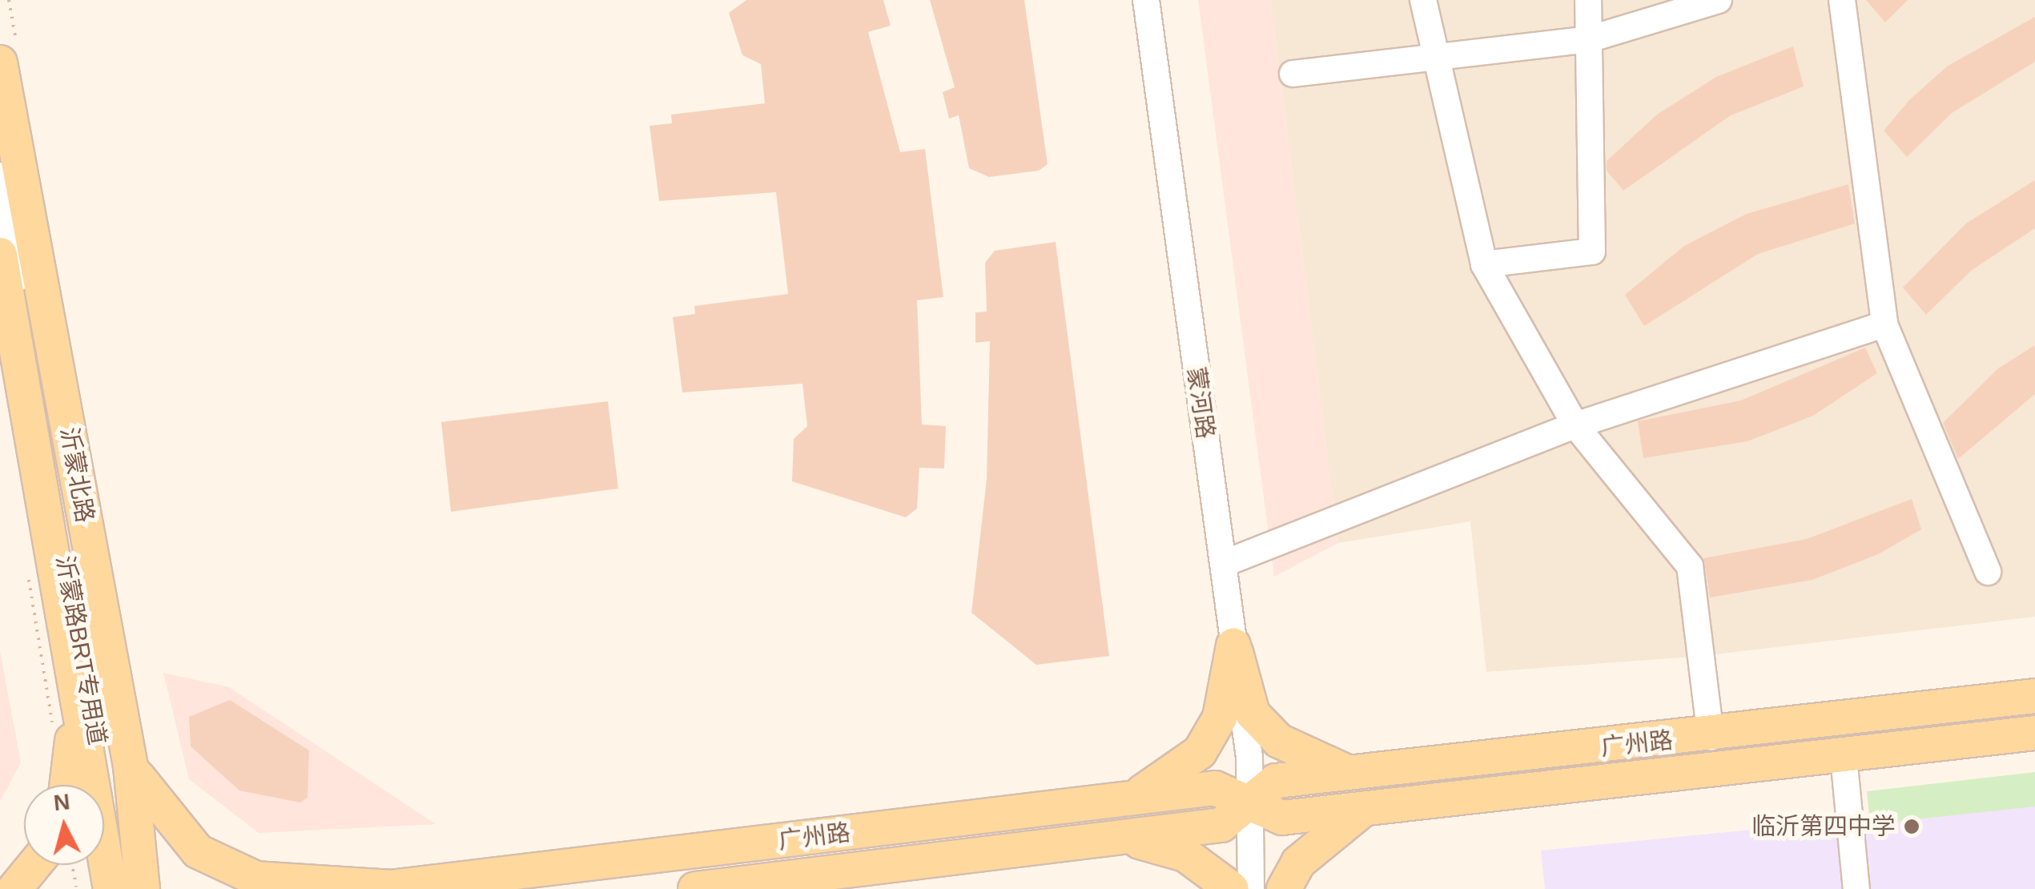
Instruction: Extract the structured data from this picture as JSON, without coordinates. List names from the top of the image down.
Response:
{
  "streets": {
    "main road": ["沂蒙北路", "广州路"],
    "street": ["蒙河路", "沂蒙路BRT专用道"]
  },
  "crossings": [
    ["蒙河路", "广州路"],
    ["沂蒙北路", "广州路"]
  ],
  "places": ["临沂第四中学"],
  "north": "top"
}
